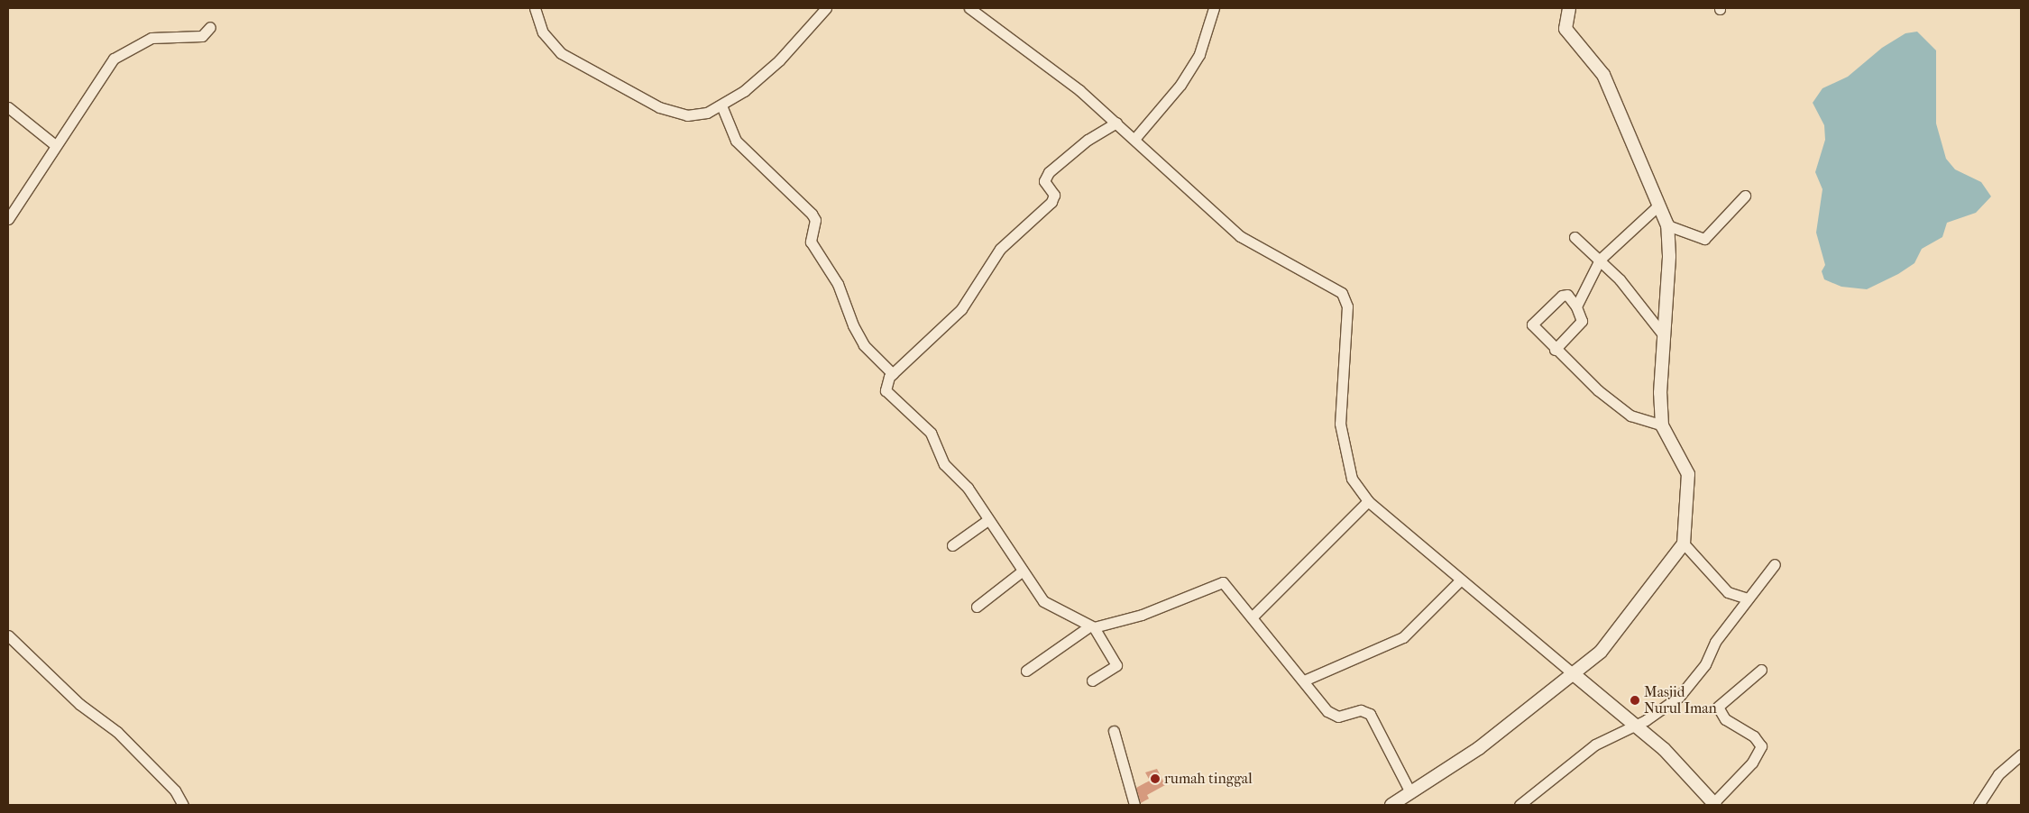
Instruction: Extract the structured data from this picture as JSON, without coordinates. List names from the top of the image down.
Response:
{
  "places": ["Masjid Nurul Iman", "rumah tinggal"]
}
